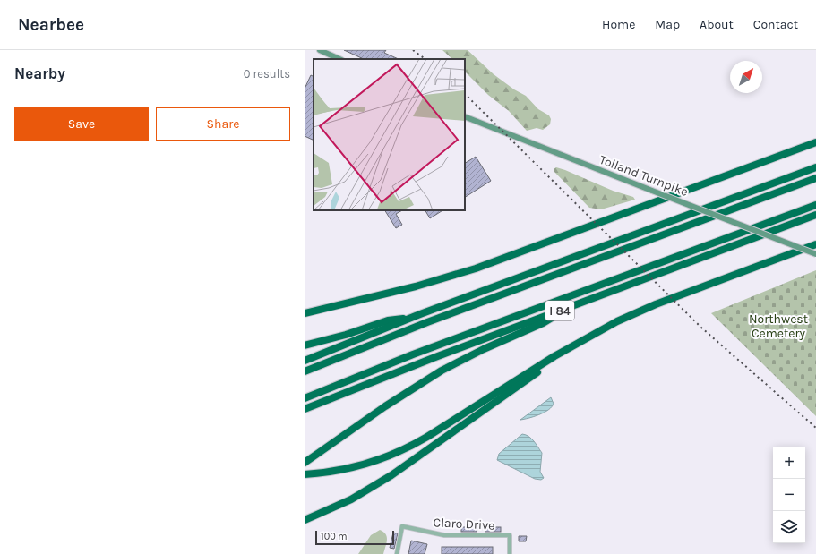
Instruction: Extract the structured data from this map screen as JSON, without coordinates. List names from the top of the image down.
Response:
{
  "streets": {
    "highway": ["I 84"],
    "main road": ["Tolland Turnpike"],
    "street": ["Claro Drive"]
  },
  "parks": ["Northwest Cemetery"],
  "scale_bar": "100 m",
  "north": "top right",
  "page": {
    "header": "Nearbee",
    "nav": [
      "Home",
      "Map",
      "About",
      "Contact"
    ],
    "heading": ["Nearby", "0 results"],
    "buttons": ["Save", "Share"],
    "map_buttons": ["+", "−"],
    "scale": "100 m"
  }
}
